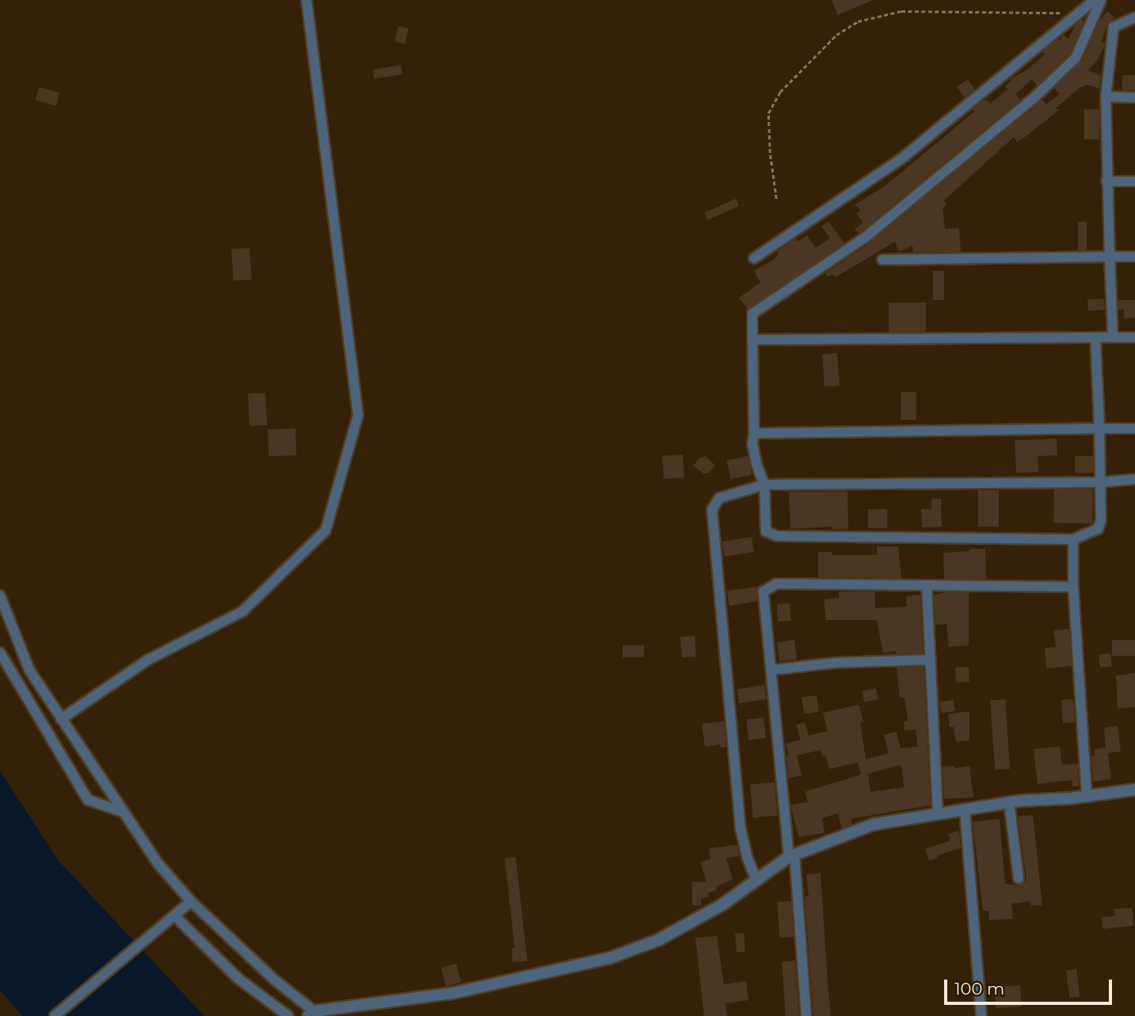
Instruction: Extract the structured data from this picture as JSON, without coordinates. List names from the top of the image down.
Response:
{
  "scale_bar": "100 m"
}
